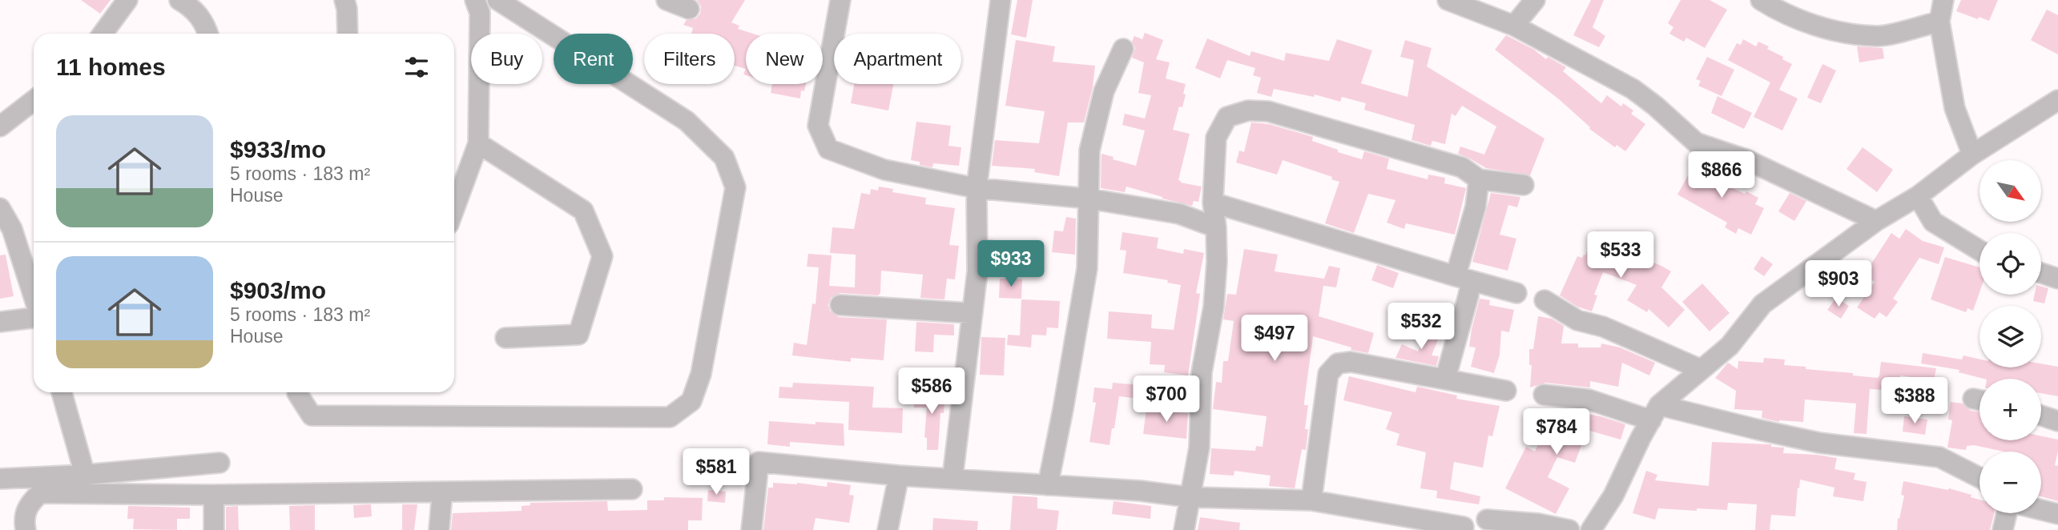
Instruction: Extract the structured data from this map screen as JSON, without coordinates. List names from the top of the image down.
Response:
{
  "north": "bottom right",
  "page": {
    "chip": [
      "Buy",
      "Rent",
      "Filters",
      "New",
      "Apartment"
    ],
    "heading": "11 homes",
    "list": [
      {
        "name": "$933/mo",
        "note": "5 rooms · 183 m² · House"
      },
      {
        "name": "$903/mo",
        "note": "5 rooms · 183 m² · House"
      }
    ],
    "price": [
      "$866",
      "$533",
      "$933",
      "$903",
      "$532",
      "$497",
      "$586",
      "$700",
      "$388",
      "$784",
      "$581"
    ],
    "map_buttons": ["+", "−"]
  }
}
